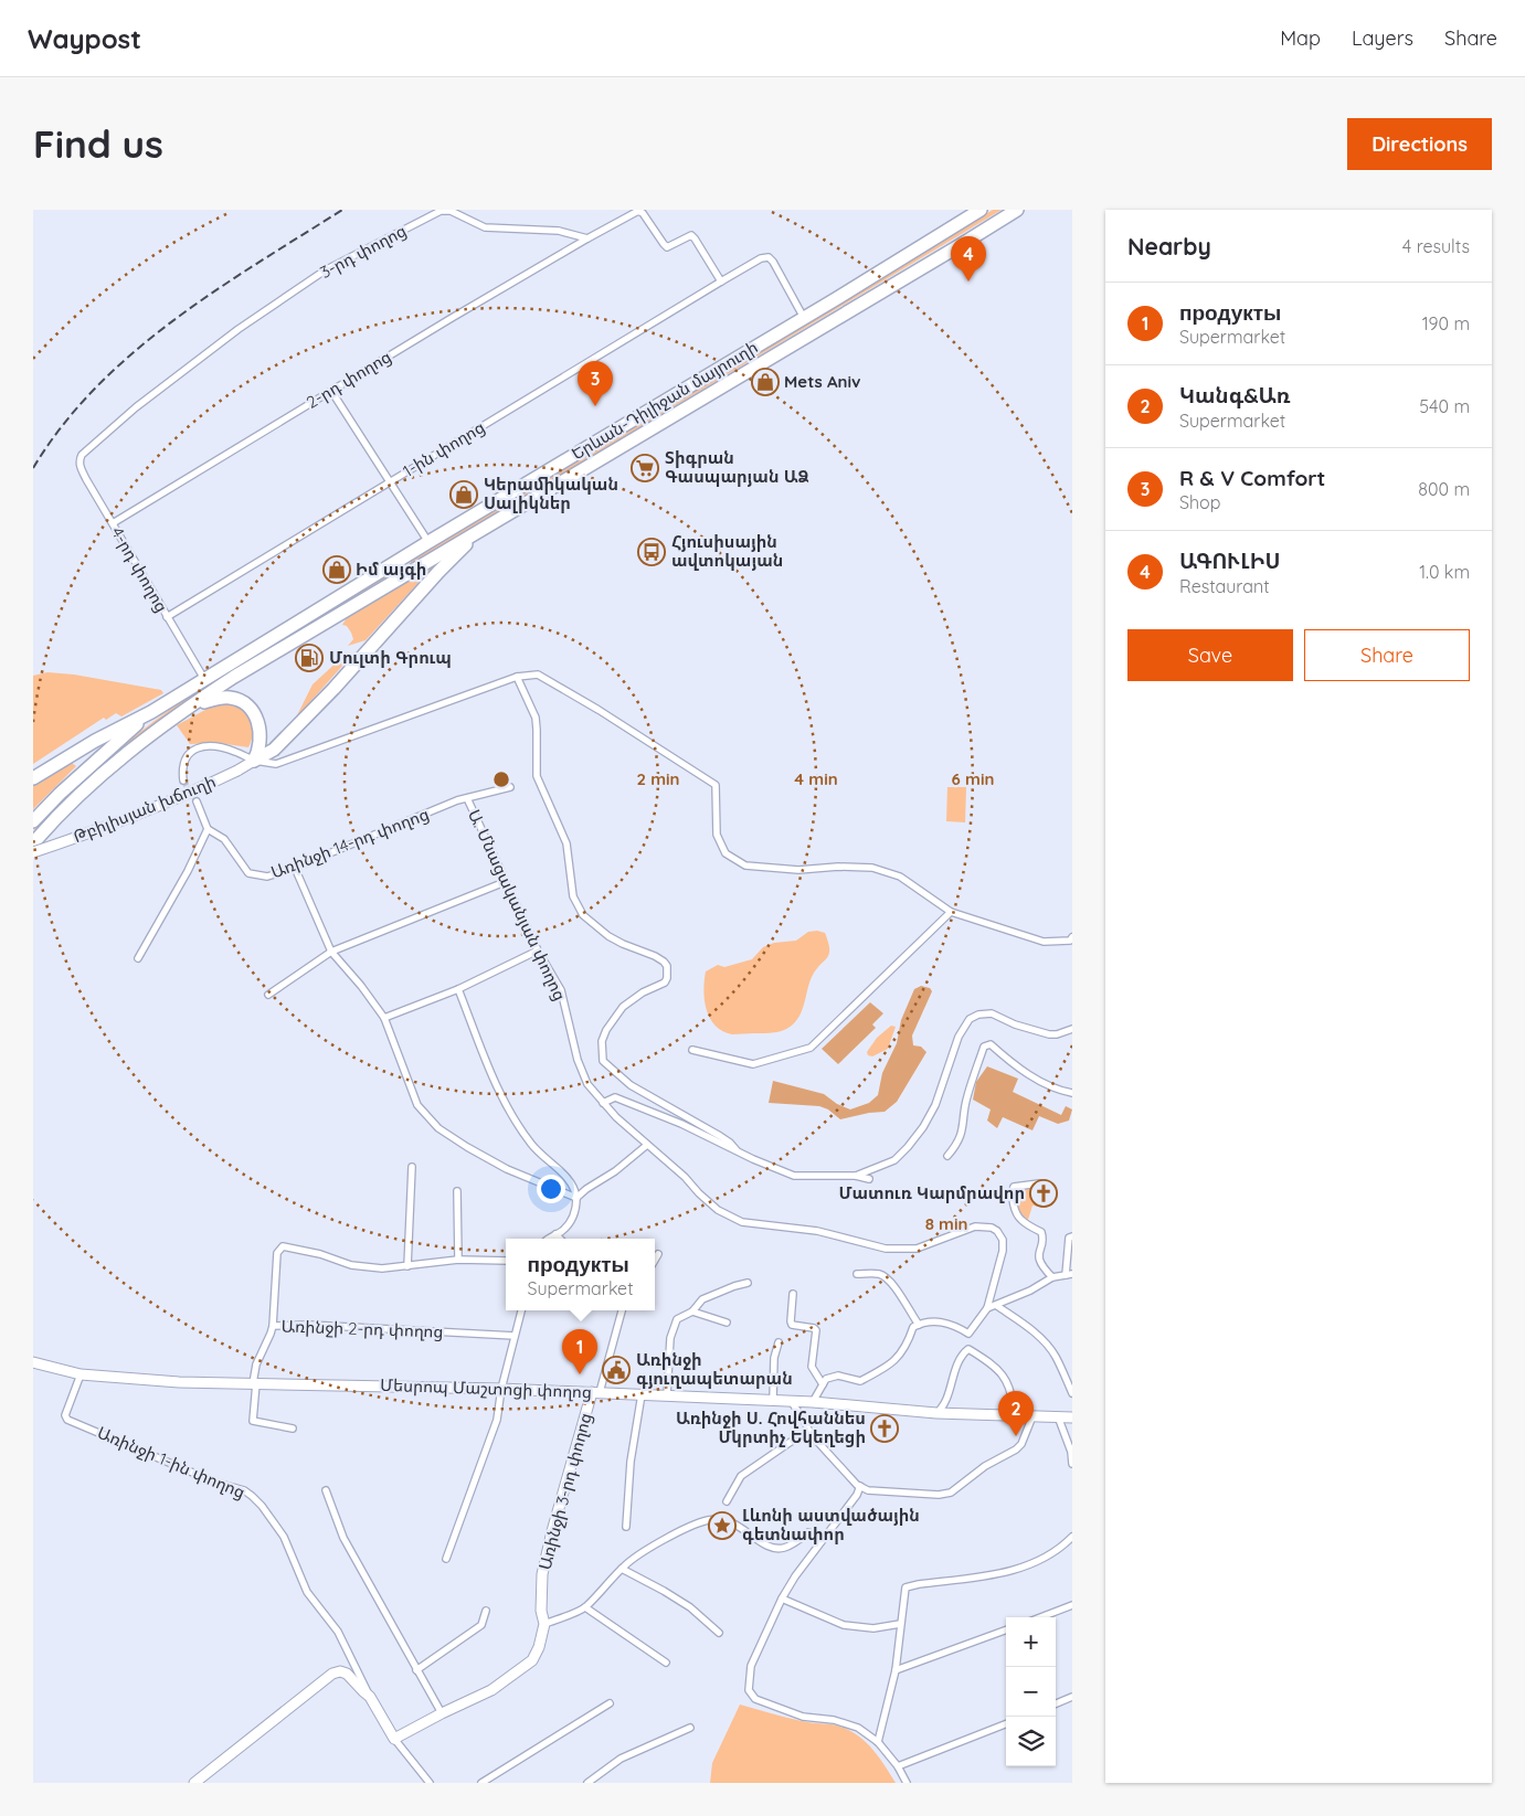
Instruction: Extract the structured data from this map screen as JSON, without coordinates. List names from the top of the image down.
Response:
{
  "streets": {
    "highway": ["Երևան-Դիլիջան մայրուղի"],
    "street": [
      "3-րդ փողոց",
      "2-րդ փողոց",
      "1-ին փողոց",
      "4-րդ փողոց",
      "Թբիլիսյան խճուղի",
      "Առինջի 14-րդ փողոց",
      "Ա. Մնացականյան փողոց",
      "Առինջի 2-րդ փողոց",
      "Մեսրոպ Մաշտոցի փողոց",
      "Առինջի 1-ին փողոց",
      "Առինջի 3-րդ փողոց"
    ]
  },
  "crossings": [
    ["3-րդ փողոց", "2-րդ փողոց"],
    ["3-րդ փողոց", "4-րդ փողոց"],
    ["2-րդ փողոց", "4-րդ փողոց"],
    ["Երևան-Դիլիջան մայրուղի", "4-րդ փողոց"],
    ["1-ին փողոց", "4-րդ փողոց"],
    ["Առինջի 14-րդ փողոց", "Ա. Մնացականյան փողոց"],
    ["Առինջի 2-րդ փողոց", "Մեսրոպ Մաշտոցի փողոց"],
    ["Մեսրոպ Մաշտոցի փողոց", "Առինջի 1-ին փողոց"],
    ["Մեսրոպ Մաշտոցի փողոց", "Առինջի 3-րդ փողոց"],
    ["Առինջի 1-ին փողոց", "Առինջի 3-րդ փողոց"]
  ],
  "places": {
    "shop": ["Mets Aniv", "Կերամիկական Սալիկներ", "Իմ այգի"],
    "supermarket": ["Տիգրան Գասպարյան ԱՁ"],
    "bus stop": ["Հյուսիսային ավտոկայան"],
    "fuel station": ["Մուլտի Գրուպ"],
    "church": ["Մատուռ Կարմրավոր", "Առինջի Ս. Հովհաննես Մկրտիչ Եկեղեցի"],
    "public building": ["Առինջի գյուղապետարան"],
    "place": ["Լևոնի աստվածային գետնափոր"]
  },
  "page": {
    "header": "Waypost",
    "nav": ["Map", "Layers", "Share"],
    "buttons": [
      "Directions",
      ["Save", "Share"]
    ],
    "title": "Find us",
    "heading": ["Nearby", "4 results"],
    "pins": [
      "4",
      "3",
      "1",
      "2"
    ],
    "list": [
      {
        "mark": "1",
        "name": "продукты",
        "note": "Supermarket",
        "value": "190 m"
      },
      {
        "mark": "2",
        "name": "Կանգ&Առ",
        "note": "Supermarket",
        "value": "540 m"
      },
      {
        "mark": "3",
        "name": "R & V Comfort",
        "note": "Shop",
        "value": "800 m"
      },
      {
        "mark": "4",
        "name": "ԱԳՈՒԼԻՍ",
        "note": "Restaurant",
        "value": "1.0 km"
      }
    ],
    "popup": ["продукты", "Supermarket"],
    "map_buttons": ["+", "−"]
  },
  "rings": [
    "2 min",
    "4 min",
    "6 min",
    "8 min"
  ]
}
